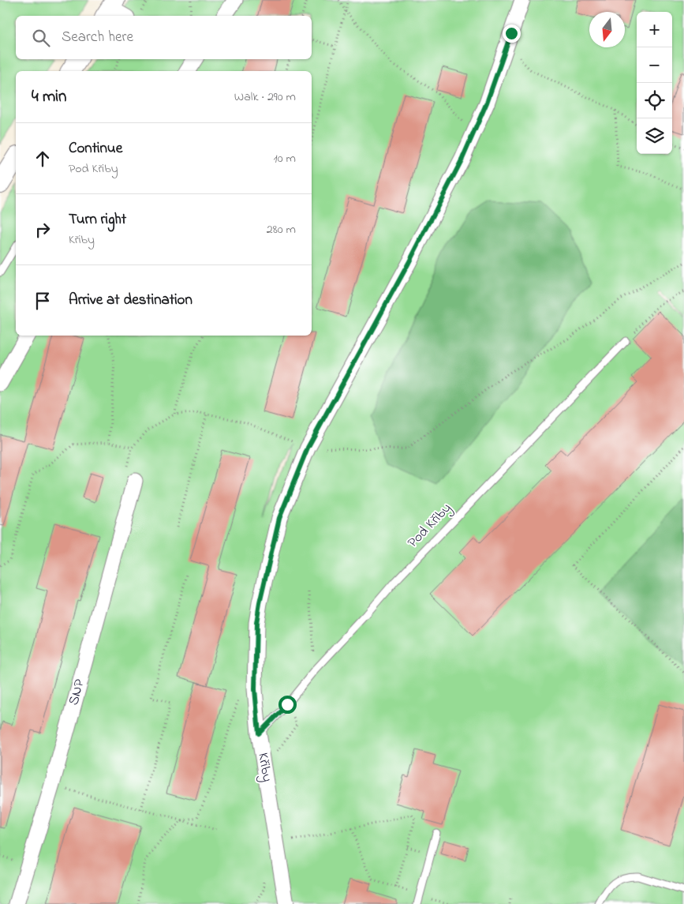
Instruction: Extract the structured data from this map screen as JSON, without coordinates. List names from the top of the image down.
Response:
{
  "streets": {
    "street": ["SNP", "Křiby"],
    "lane": ["Pod Křiby"]
  },
  "crossings": [
    ["Pod Křiby", "Křiby"]
  ],
  "north": "bottom",
  "page": {
    "map_buttons": ["+", "−"],
    "search": "Search here",
    "heading": ["4 min", "Walk · 290 m"],
    "list": [
      ["Continue", "Pod Křiby", "10 m"],
      ["Turn right", "Křiby", "280 m"],
      "Arrive at destination"
    ]
  }
}
